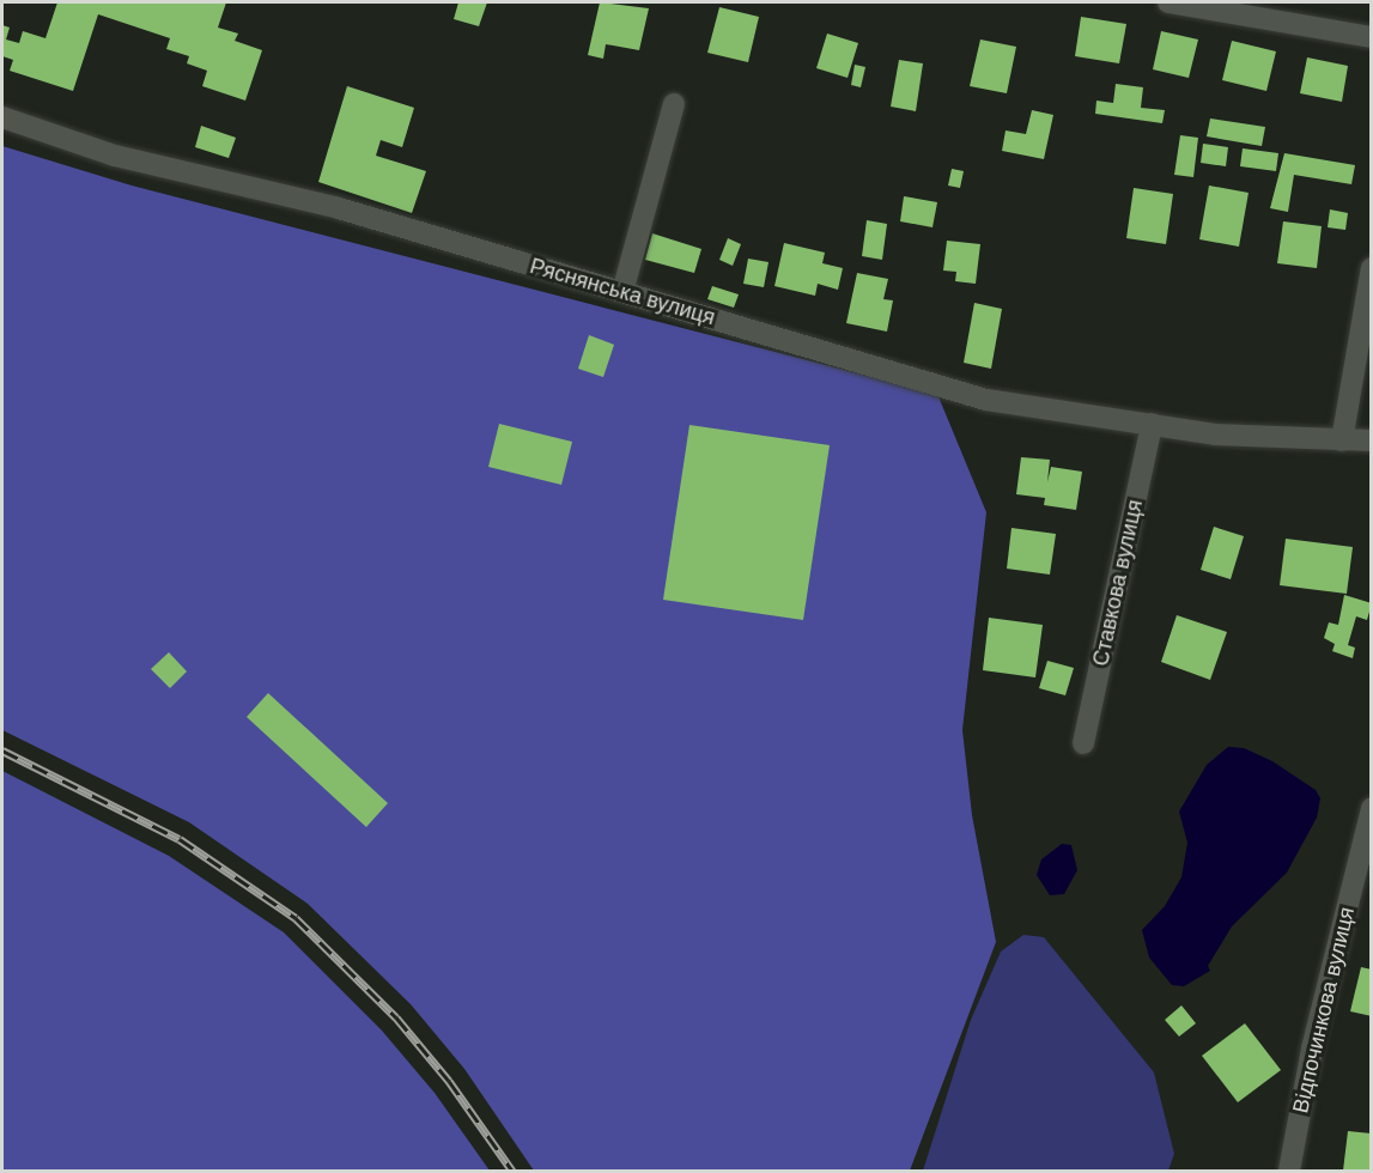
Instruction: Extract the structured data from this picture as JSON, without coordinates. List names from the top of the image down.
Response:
{
  "streets": {
    "street": ["Ряснянська вулиця", "Ставкова вулиця", "Відпочинкова вулиця"]
  },
  "crossings": [
    ["Ряснянська вулиця", "Ставкова вулиця"]
  ]
}
